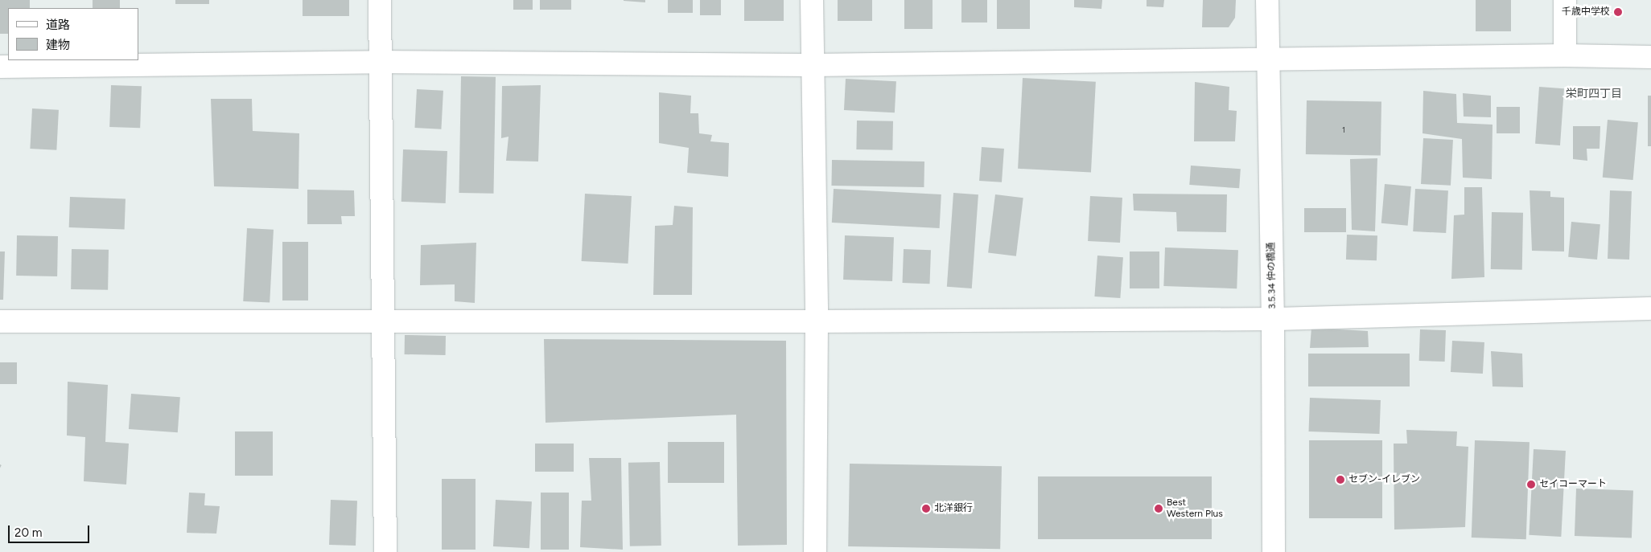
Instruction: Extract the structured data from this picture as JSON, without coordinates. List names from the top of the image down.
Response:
{
  "streets": {
    "street": ["3.5.34 仲の橋通"]
  },
  "districts": ["栄町四丁目"],
  "places": [
    "千歳中学校",
    "セブン-イレブン",
    "セイコーマート",
    "北洋銀行",
    "Best Western Plus"
  ],
  "house_numbers": ["1"],
  "legend": ["道路", "建物"],
  "scale_bar": "20 m"
}
